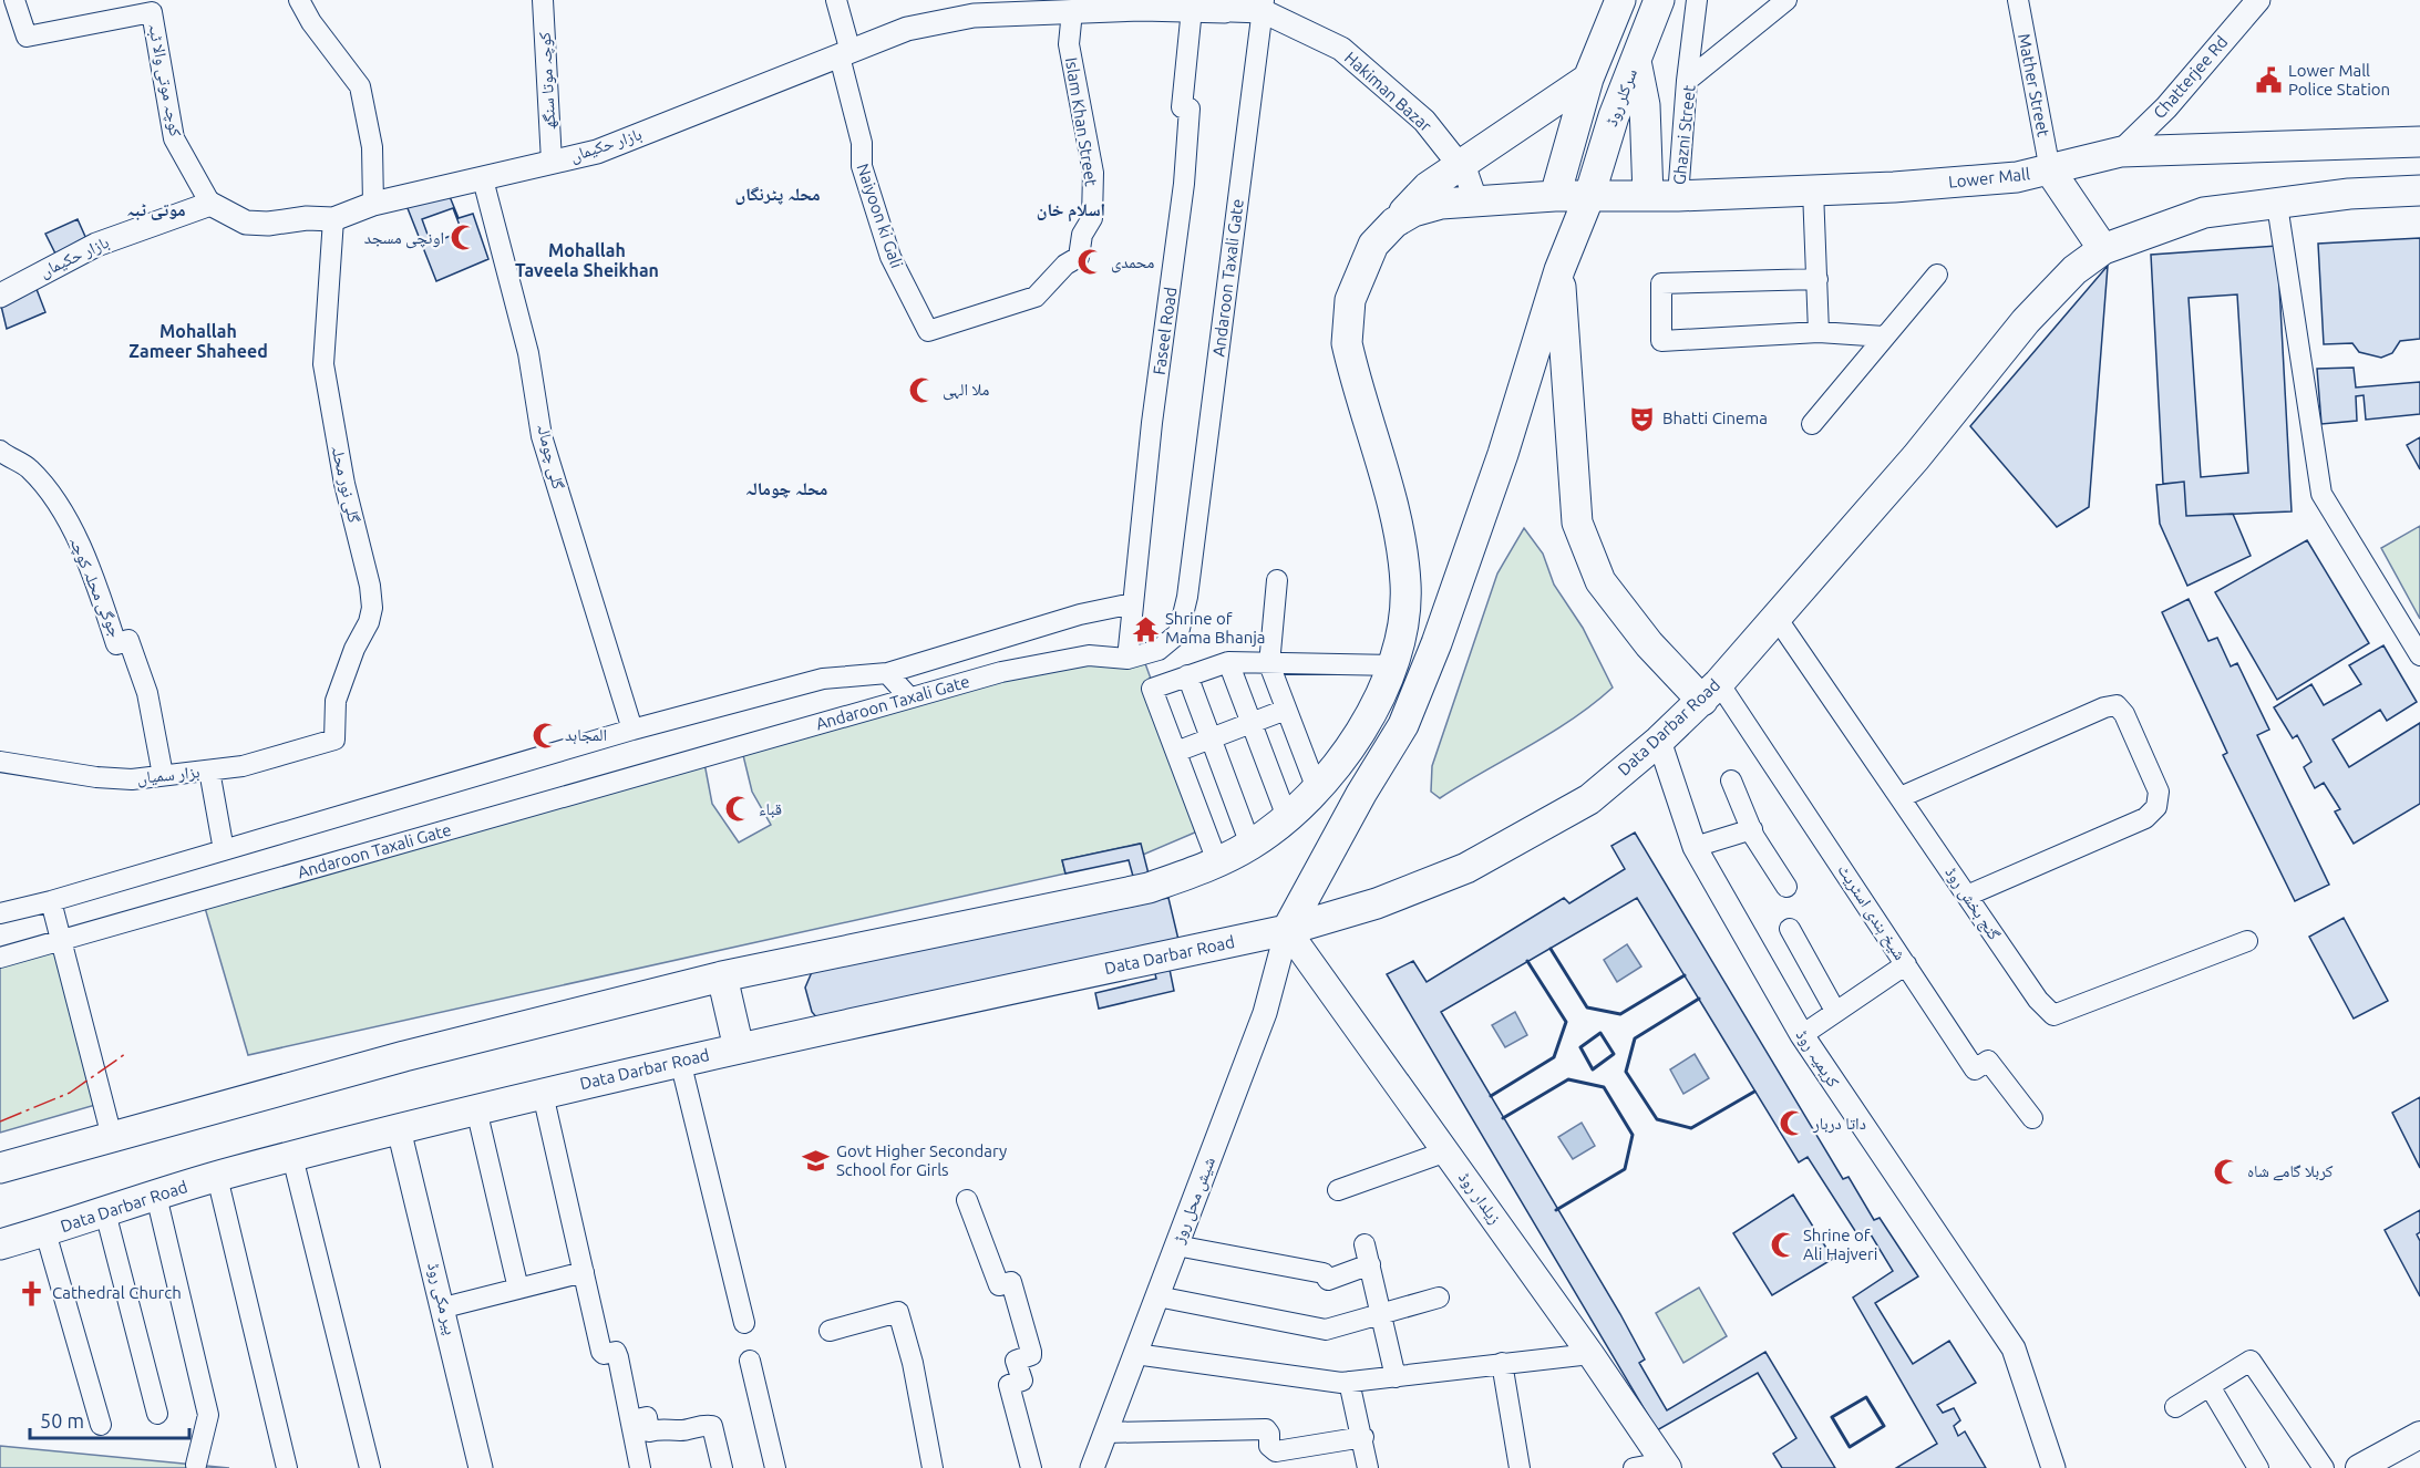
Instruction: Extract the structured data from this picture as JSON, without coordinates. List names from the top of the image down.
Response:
{
  "streets": {
    "main road": [
      "سرکلر روڈ",
      "Lower Mall",
      "Data Darbar Road",
      "زیلدار روڈ"
    ],
    "street": [
      "Chatterjee Rd",
      "کوچہ موتی والا ٹبہ",
      "کوچہ موتا سنگھ",
      "Mather Street",
      "Hakiman Bazar",
      "Islam Khan Street",
      "Ghazni Street",
      "بازار حکیماں",
      "Naiyoon ki Gali",
      "Andaroon Taxali Gate",
      "Faseel Road",
      "گلی چومالہ",
      "گلی نور محلہ",
      "جوگی محلہ کوچہ",
      "بزار سمیاں",
      "گنج بخش روڈ",
      "شیخ ہندی اسٹریٹ",
      "کریمیہ روڈ",
      "شیش محل روڑ",
      "پیر مکی روڈ"
    ]
  },
  "crossings": [
    ["Chatterjee Rd", "Lower Mall"],
    ["کوچہ موتی والا ٹبہ", "بازار حکیماں"],
    ["کوچہ موتا سنگھ", "بازار حکیماں"],
    ["Mather Street", "Lower Mall"],
    ["Hakiman Bazar", "بازار حکیماں"],
    ["Hakiman Bazar", "Andaroon Taxali Gate"],
    ["سرکلر روڈ", "Lower Mall"],
    ["سرکلر روڈ", "Data Darbar Road"],
    ["سرکلر روڈ", "زیلدار روڈ"],
    ["سرکلر روڈ", "شیش محل روڑ"],
    ["Islam Khan Street", "بازار حکیماں"],
    ["Islam Khan Street", "Naiyoon ki Gali"],
    ["Ghazni Street", "Lower Mall"],
    ["بازار حکیماں", "Naiyoon ki Gali"],
    ["بازار حکیماں", "Faseel Road"],
    ["بازار حکیماں", "گلی چومالہ"],
    ["بازار حکیماں", "گلی نور محلہ"],
    ["Andaroon Taxali Gate", "Faseel Road"],
    ["گلی نور محلہ", "بزار سمیاں"],
    ["جوگی محلہ کوچہ", "بزار سمیاں"],
    ["Data Darbar Road", "گنج بخش روڈ"],
    ["Data Darbar Road", "شیخ ہندی اسٹریٹ"],
    ["Data Darbar Road", "کریمیہ روڈ"],
    ["Data Darbar Road", "زیلدار روڈ"],
    ["Data Darbar Road", "شیش محل روڑ"],
    ["Data Darbar Road", "پیر مکی روڈ"],
    ["زیلدار روڈ", "شیش محل روڑ"]
  ],
  "districts": [
    "محلہ پٹرنگاں",
    "موتی ٹبہ",
    "اسلام خان",
    "Mohallah Taveela Sheikhan",
    "Mohallah Zameer Shaheed",
    "محلہ چومالہ"
  ],
  "places": {
    "public building": ["Lower Mall Police Station"],
    "mosque": [
      "اونچی مسجد",
      "محمدی",
      "ملا الہی",
      "المجاہد",
      "قباء",
      "داتا دربار",
      "کربلا گامے شاہ",
      "Shrine of Ali Hajveri"
    ],
    "theatre": ["Bhatti Cinema"],
    "temple": ["Shrine of Mama Bhanja"],
    "school or university": ["Govt Higher Secondary School for Girls"],
    "church": ["Cathedral Church"]
  },
  "scale_bar": "50 m"
}
